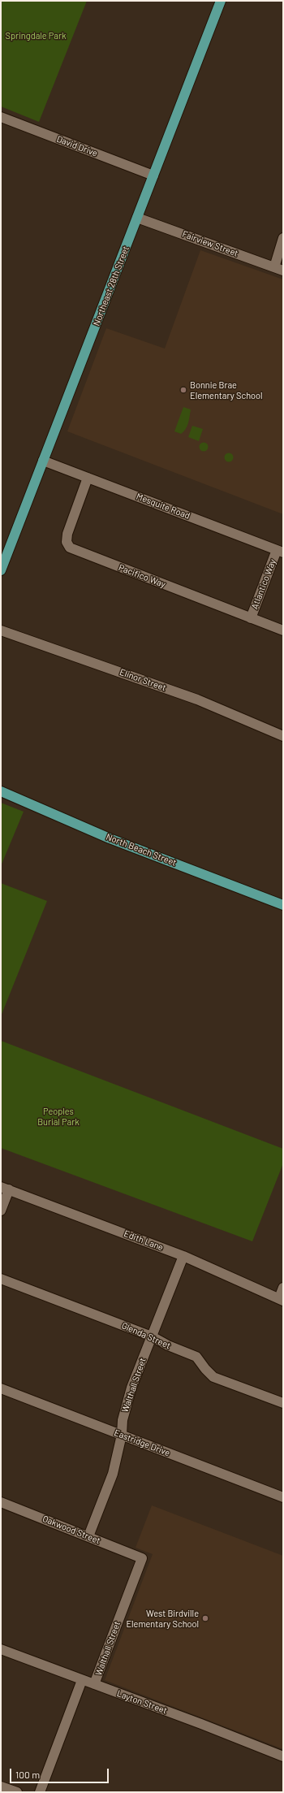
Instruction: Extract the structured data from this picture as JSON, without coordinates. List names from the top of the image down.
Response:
{
  "streets": {
    "main road": ["Northeast 28th Street", "North Beach Street"],
    "street": [
      "David Drive",
      "Fairview Street",
      "Mesquite Road",
      "Pacifico Way",
      "Atlantico Way",
      "Elinor Street",
      "Edith Lane",
      "Glenda Street",
      "Walthall Street",
      "Eastridge Drive",
      "Oakwood Street",
      "Layton Street"
    ]
  },
  "crossings": [
    ["David Drive", "Northeast 28th Street"],
    ["Fairview Street", "Northeast 28th Street"],
    ["Northeast 28th Street", "Mesquite Road"],
    ["Mesquite Road", "Pacifico Way"],
    ["Mesquite Road", "Atlantico Way"],
    ["Pacifico Way", "Atlantico Way"],
    ["Edith Lane", "Walthall Street"],
    ["Glenda Street", "Walthall Street"],
    ["Walthall Street", "Eastridge Drive"],
    ["Walthall Street", "Oakwood Street"],
    ["Walthall Street", "Layton Street"]
  ],
  "parks": ["Springdale Park", "Peoples Burial Park"],
  "places": ["Bonnie Brae Elementary School", "West Birdville Elementary School"],
  "scale_bar": "100 m"
}
